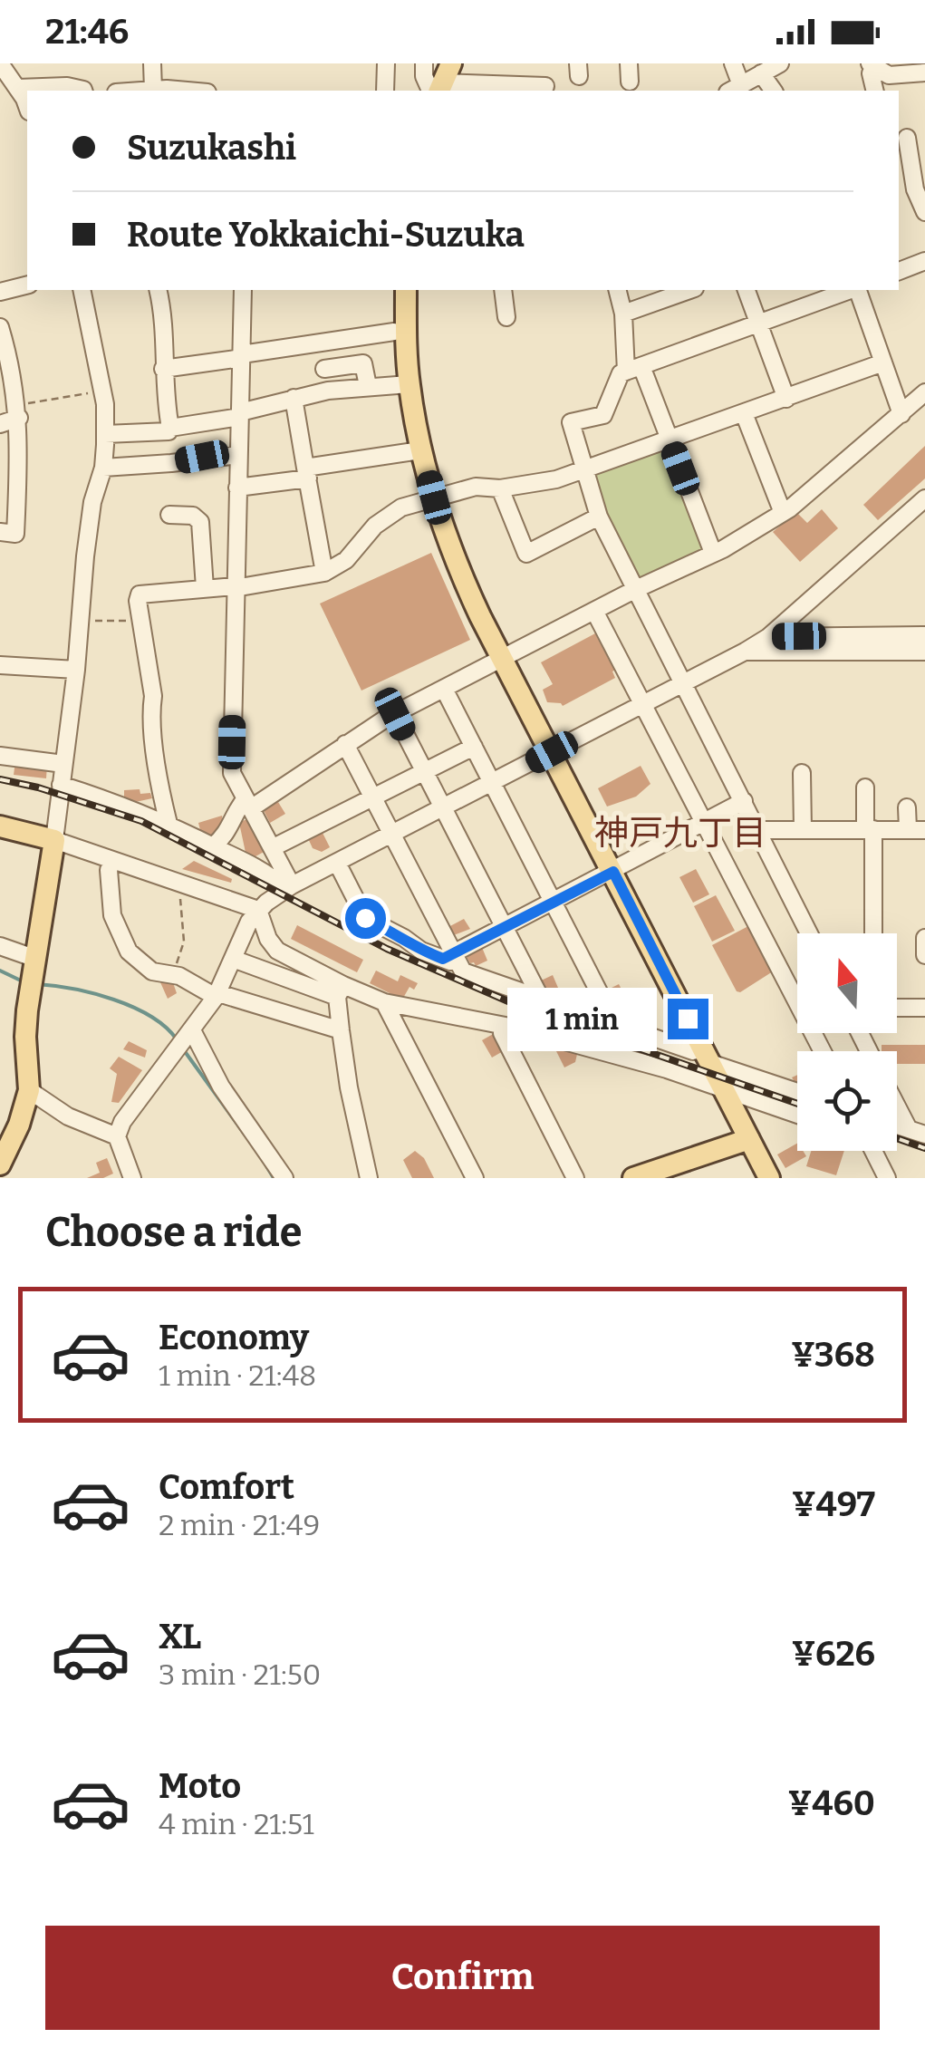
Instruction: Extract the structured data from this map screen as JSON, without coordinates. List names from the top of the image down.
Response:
{
  "districts": ["神戸九丁目"],
  "north": "top",
  "page": {
    "status": "21:46",
    "banner": ["Suzukashi", "Route Yokkaichi-Suzuka"],
    "bubble": "1 min",
    "heading": "Choose a ride",
    "list": [
      {
        "name": "Economy",
        "note": "1 min · 21:48",
        "value": "¥368"
      },
      {
        "name": "Comfort",
        "note": "2 min · 21:49",
        "value": "¥497"
      },
      {
        "name": "XL",
        "note": "3 min · 21:50",
        "value": "¥626"
      },
      {
        "name": "Moto",
        "note": "4 min · 21:51",
        "value": "¥460"
      }
    ],
    "buttons": "Confirm"
  }
}
